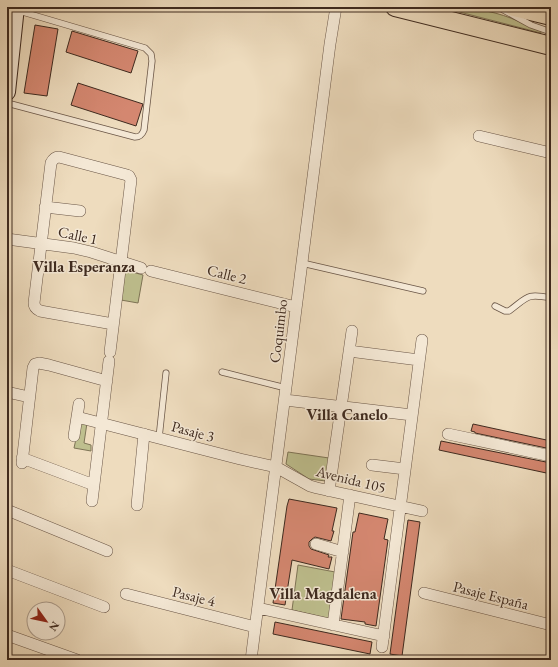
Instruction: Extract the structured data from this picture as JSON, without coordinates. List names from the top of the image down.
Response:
{
  "streets": {
    "street": [
      "Calle 1",
      "Calle 2",
      "Coquimbo",
      "Pasaje 3",
      "Avenida 105",
      "Pasaje España",
      "Pasaje 4"
    ]
  },
  "crossings": [
    ["Calle 1", "Calle 2"],
    ["Calle 2", "Coquimbo"],
    ["Coquimbo", "Pasaje 3"],
    ["Coquimbo", "Avenida 105"],
    ["Coquimbo", "Pasaje 4"],
    ["Pasaje 3", "Avenida 105"]
  ],
  "districts": ["Villa Esperanza", "Villa Canelo", "Villa Magdalena"],
  "north": "bottom right"
}
